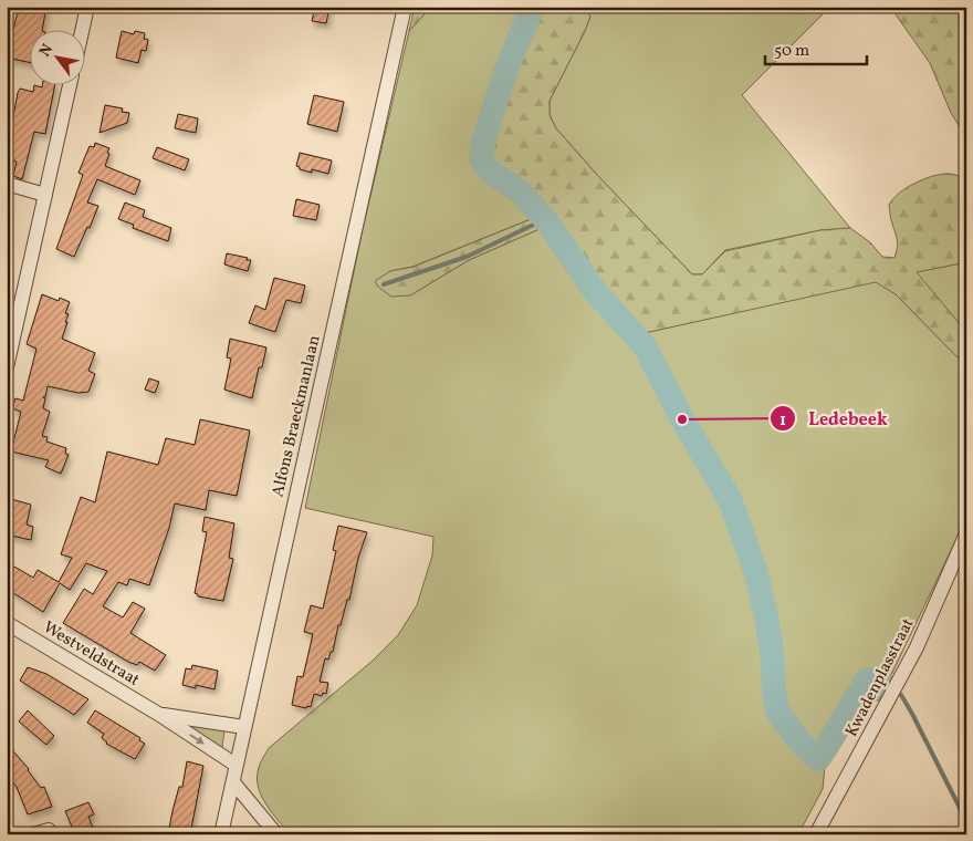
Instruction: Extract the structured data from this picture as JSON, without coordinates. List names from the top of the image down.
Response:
{
  "streets": {
    "street": ["Alfons Braeckmanlaan", "Westveldstraat", "Kwadenplasstraat"]
  },
  "crossings": [
    ["Alfons Braeckmanlaan", "Westveldstraat"]
  ],
  "places": ["Ledebeek"],
  "scale_bar": "50 m",
  "north": "top left"
}
